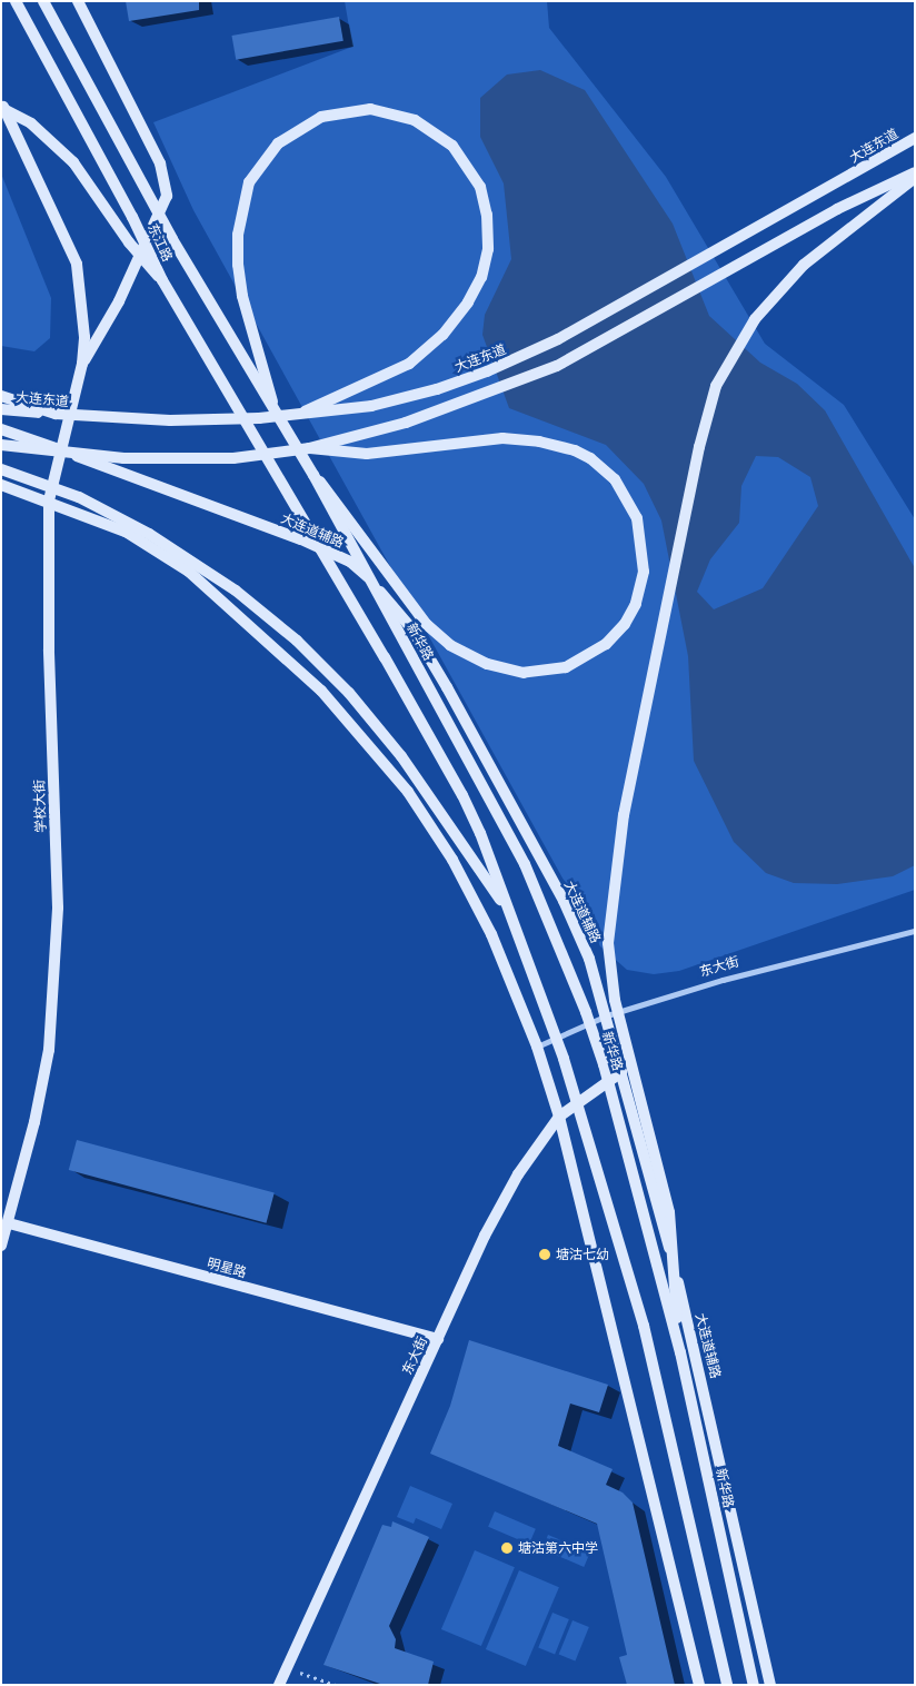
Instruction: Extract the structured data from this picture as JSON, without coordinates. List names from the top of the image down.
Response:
{
  "streets": {
    "main road": [
      "大连东道",
      "东江路",
      "大连道辅路",
      "新华路",
      "学校大街",
      "东大街",
      "明星路"
    ]
  },
  "crossings": [
    ["东江路", "新华路"],
    ["大连道辅路", "学校大街"],
    ["大连道辅路", "东大街"],
    ["学校大街", "明星路"],
    ["东大街", "明星路"]
  ],
  "places": ["塘沽七幼", "塘沽第六中学"]
}
